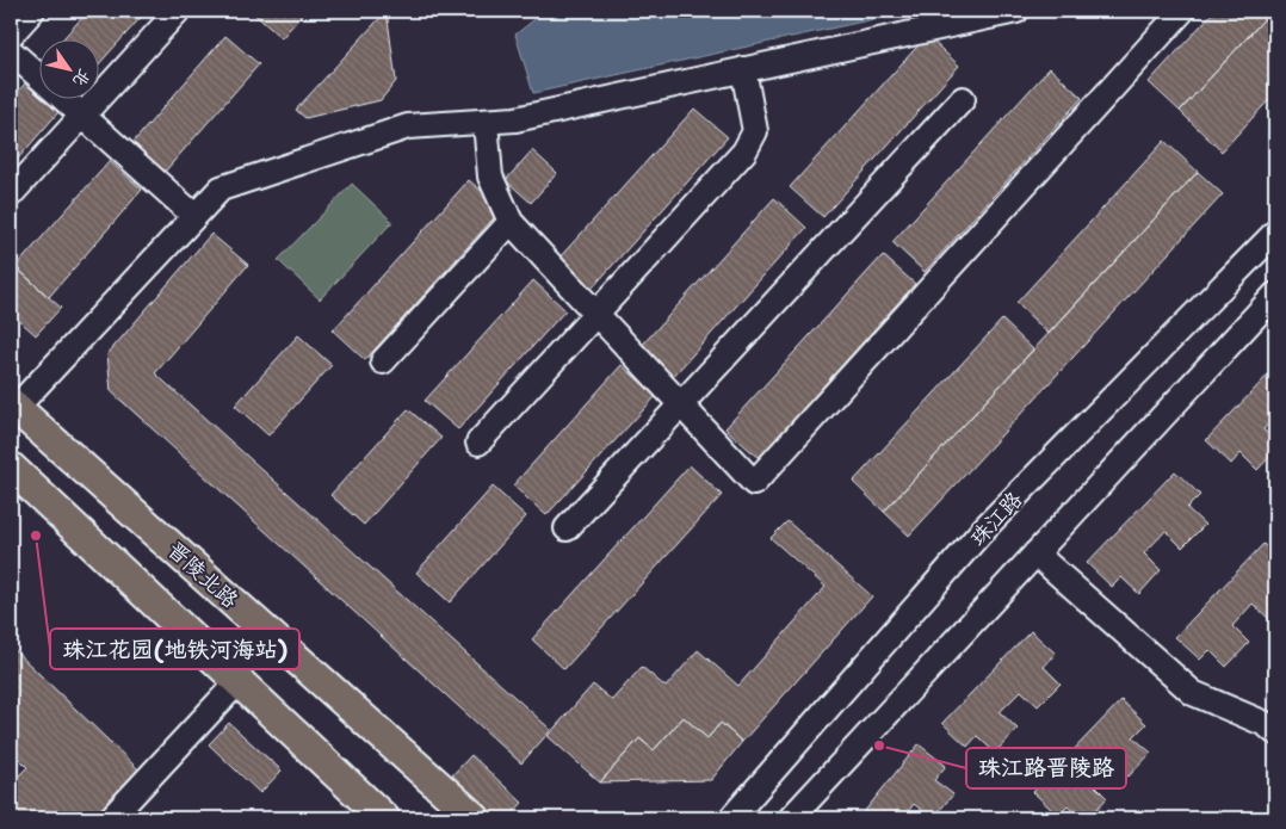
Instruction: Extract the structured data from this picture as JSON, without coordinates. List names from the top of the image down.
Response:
{
  "streets": {
    "main road": ["晋陵北路"],
    "street": ["珠江路"]
  },
  "places": ["珠江花园(地铁河海站)", "珠江路晋陵路"],
  "north": "bottom right"
}
